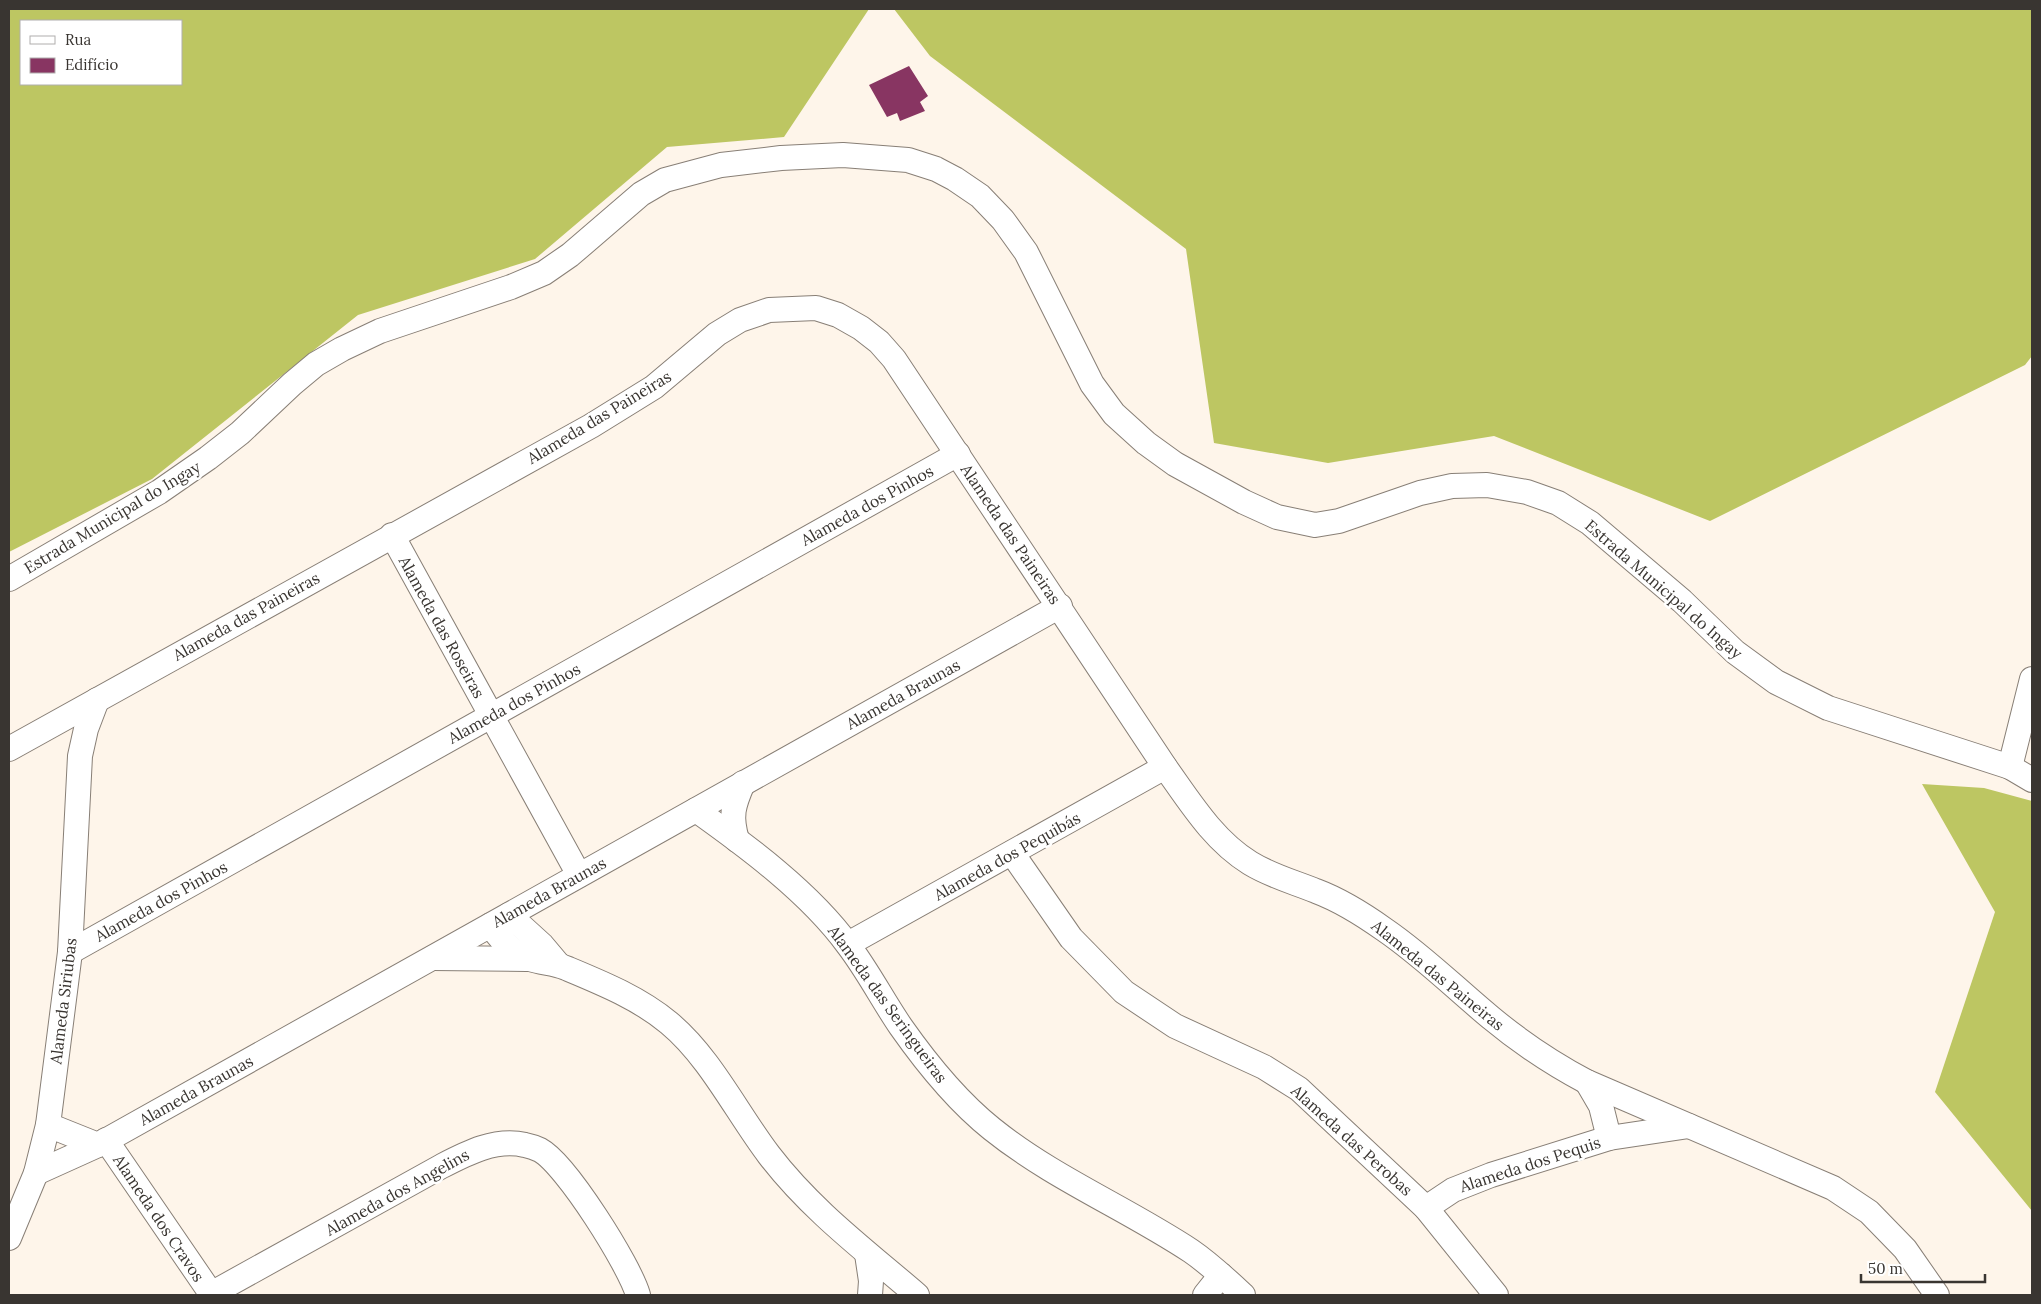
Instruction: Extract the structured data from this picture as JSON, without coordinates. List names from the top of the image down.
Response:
{
  "streets": {
    "street": [
      "Alameda das Paineiras",
      "Alameda dos Pinhos",
      "Estrada Municipal do Ingay",
      "Alameda das Roseiras",
      "Alameda Braunas",
      "Alameda dos Pequibás",
      "Alameda Siriubas",
      "Alameda das Seringueiras",
      "Alameda das Perobas",
      "Alameda dos Pequis",
      "Alameda dos Angelins",
      "Alameda dos Cravos"
    ]
  },
  "crossings": [
    ["Alameda das Paineiras", "Alameda dos Pinhos"],
    ["Alameda das Paineiras", "Alameda das Roseiras"],
    ["Alameda das Paineiras", "Alameda Braunas"],
    ["Alameda das Paineiras", "Alameda dos Pequibás"],
    ["Alameda das Paineiras", "Alameda Siriubas"],
    ["Alameda das Paineiras", "Alameda dos Pequis"],
    ["Alameda dos Pinhos", "Alameda das Roseiras"],
    ["Alameda dos Pinhos", "Alameda Siriubas"],
    ["Alameda das Roseiras", "Alameda Braunas"],
    ["Alameda Braunas", "Alameda Siriubas"],
    ["Alameda Braunas", "Alameda das Seringueiras"],
    ["Alameda Braunas", "Alameda dos Cravos"],
    ["Alameda dos Pequibás", "Alameda das Seringueiras"],
    ["Alameda dos Pequibás", "Alameda das Perobas"],
    ["Alameda Siriubas", "Alameda dos Cravos"],
    ["Alameda das Perobas", "Alameda dos Pequis"],
    ["Alameda dos Angelins", "Alameda dos Cravos"]
  ],
  "legend": ["Rua", "Edifício"],
  "scale_bar": "50 m"
}
